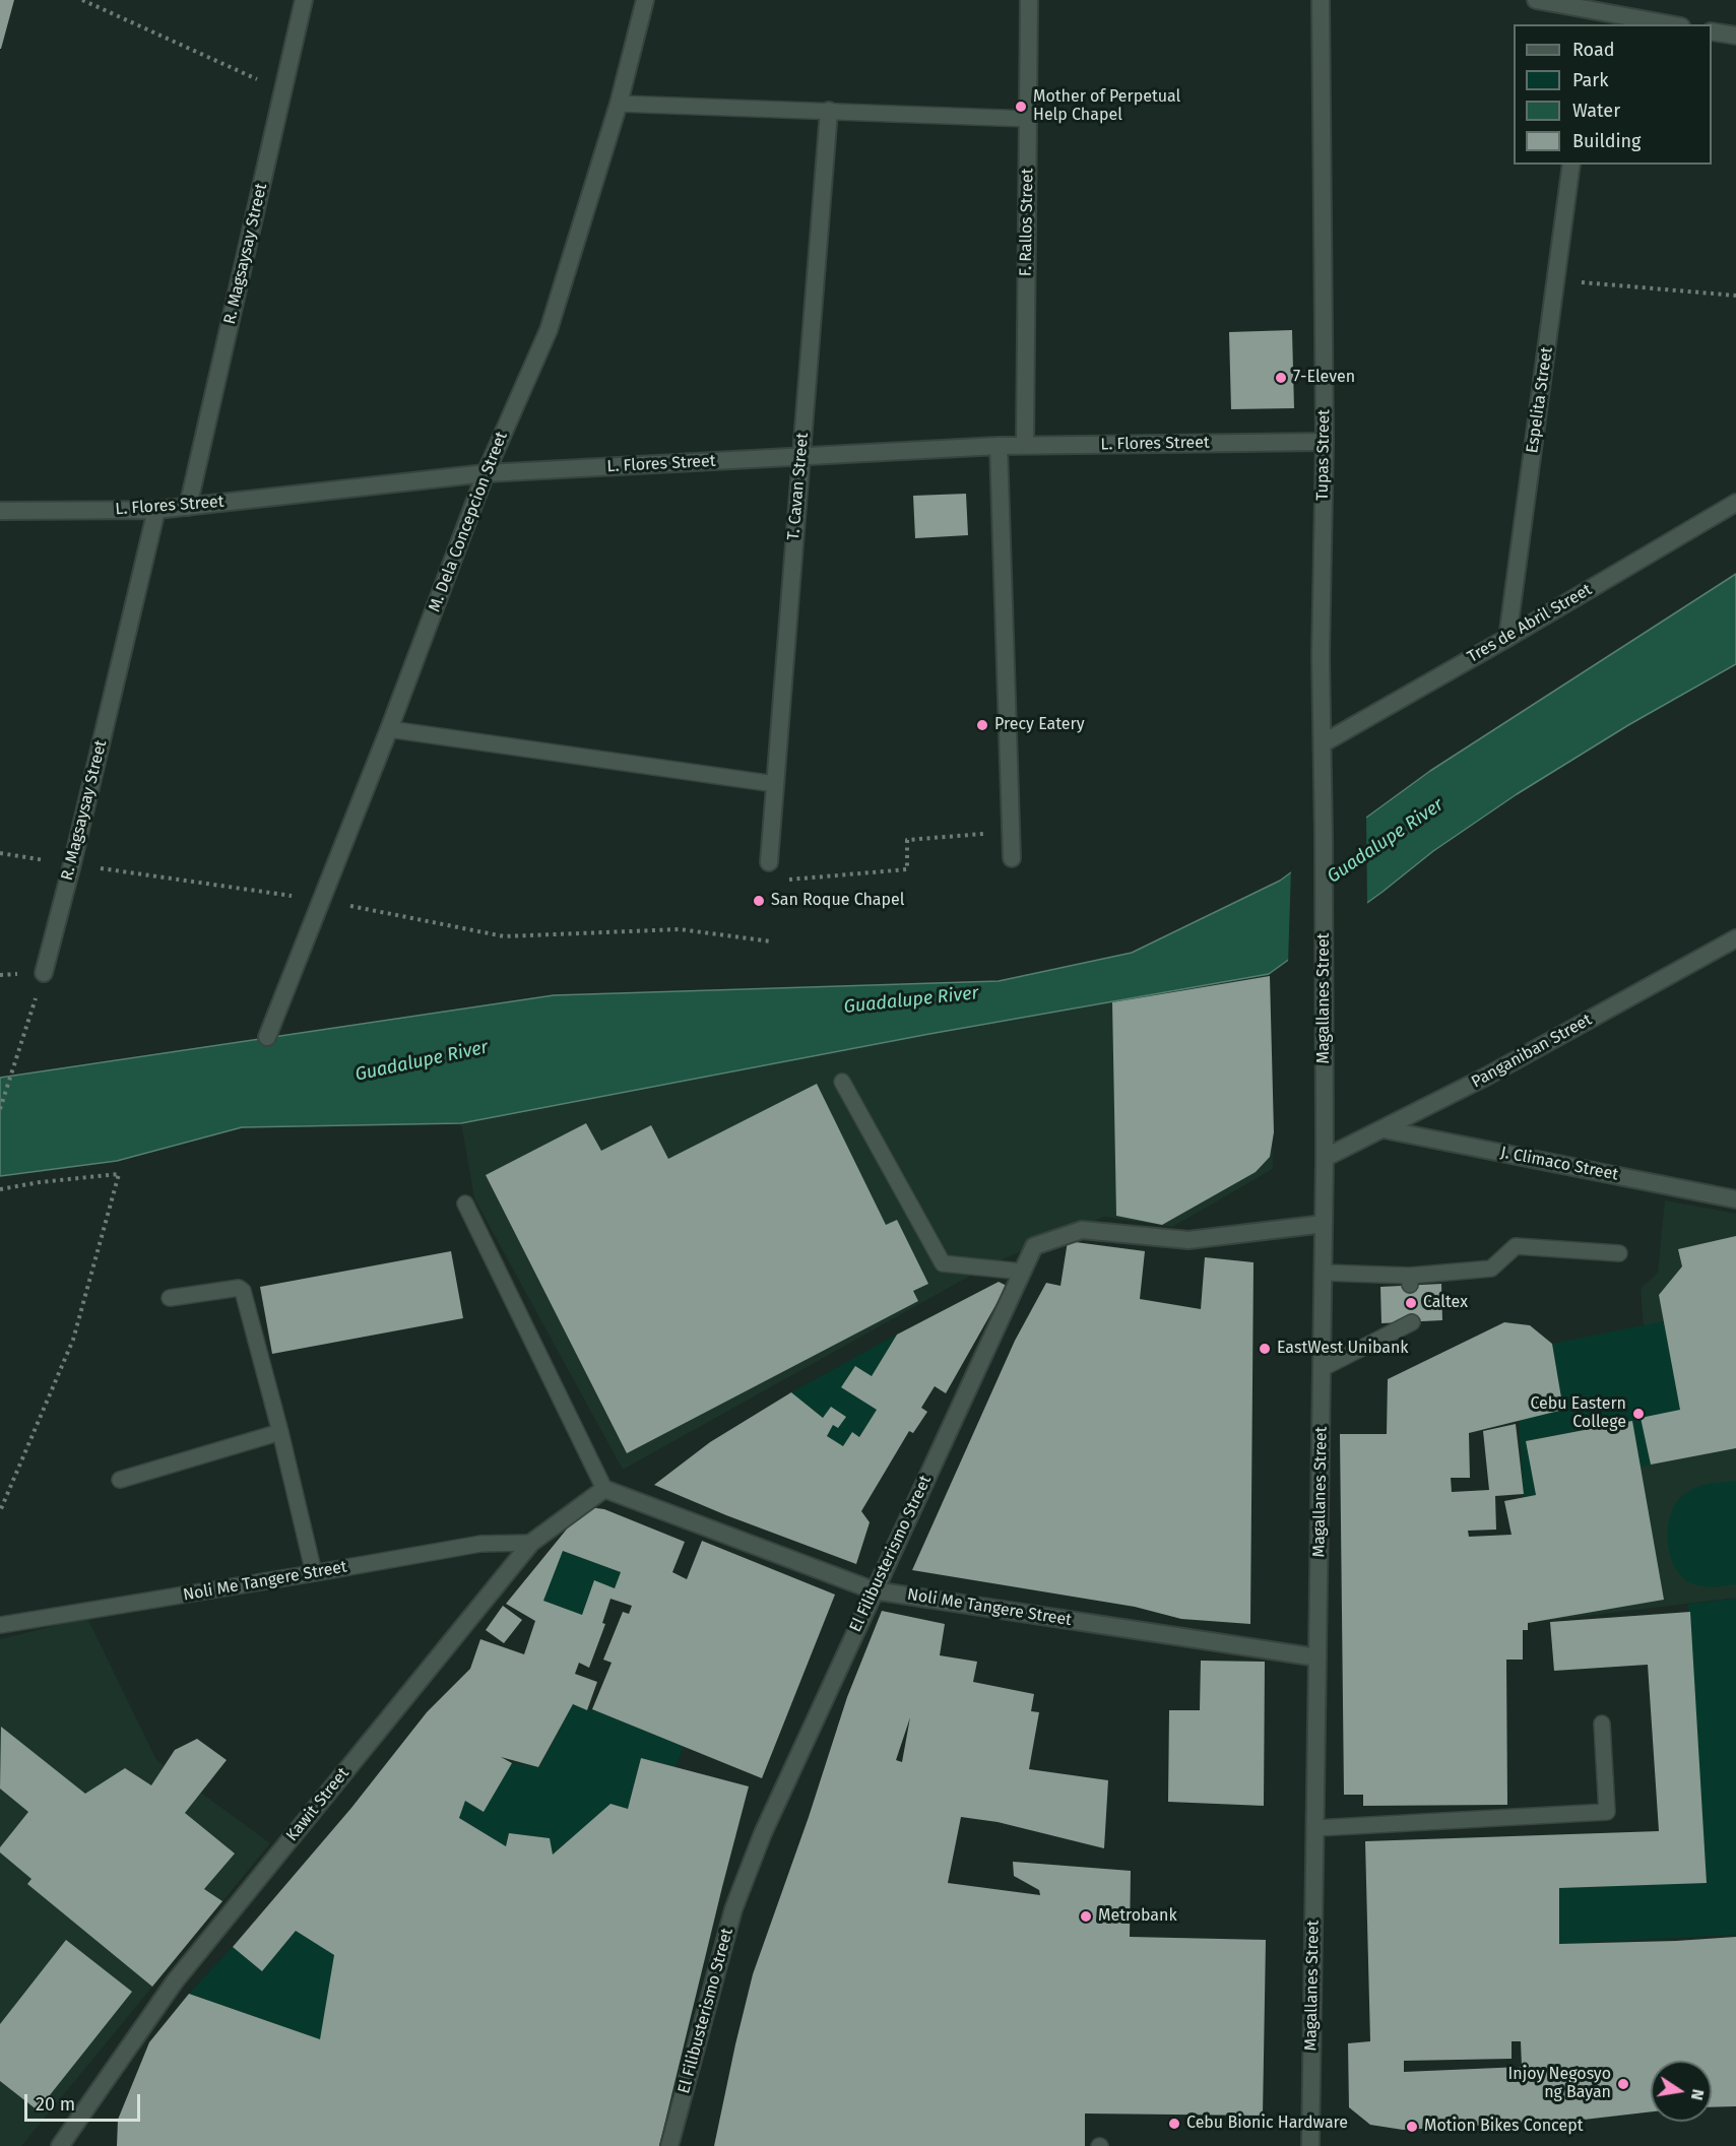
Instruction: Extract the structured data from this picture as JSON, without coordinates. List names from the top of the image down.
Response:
{
  "streets": {
    "street": [
      "F. Rallos Street",
      "R. Magsaysay Street",
      "Espelita Street",
      "L. Flores Street",
      "Tupas Street",
      "T. Cavan Street",
      "M. Dela Concepcion Street",
      "Tres de Abril Street",
      "Magallanes Street",
      "Panganiban Street",
      "J. Climaco Street",
      "El Filibusterismo Street",
      "Noli Me Tangere Street",
      "Kawit Street"
    ]
  },
  "crossings": [
    ["F. Rallos Street", "L. Flores Street"],
    ["R. Magsaysay Street", "L. Flores Street"],
    ["Espelita Street", "Tres de Abril Street"],
    ["L. Flores Street", "Tupas Street"],
    ["L. Flores Street", "T. Cavan Street"],
    ["L. Flores Street", "M. Dela Concepcion Street"],
    ["Tupas Street", "Tres de Abril Street"],
    ["Tupas Street", "Magallanes Street"],
    ["Magallanes Street", "Panganiban Street"],
    ["Magallanes Street", "El Filibusterismo Street"],
    ["Magallanes Street", "Noli Me Tangere Street"],
    ["Panganiban Street", "J. Climaco Street"],
    ["El Filibusterismo Street", "Noli Me Tangere Street"],
    ["Noli Me Tangere Street", "Kawit Street"]
  ],
  "water": ["Guadalupe River"],
  "places": [
    "Mother of Perpetual Help Chapel",
    "7-Eleven",
    "Precy Eatery",
    "San Roque Chapel",
    "Caltex",
    "EastWest Unibank",
    "Cebu Eastern College",
    "Metrobank",
    "Injoy Negosyo ng Bayan",
    "Cebu Bionic Hardware",
    "Motion Bikes Concept"
  ],
  "legend": [
    "Road",
    "Park",
    "Water",
    "Building"
  ],
  "scale_bar": "20 m",
  "north": "right"
}
